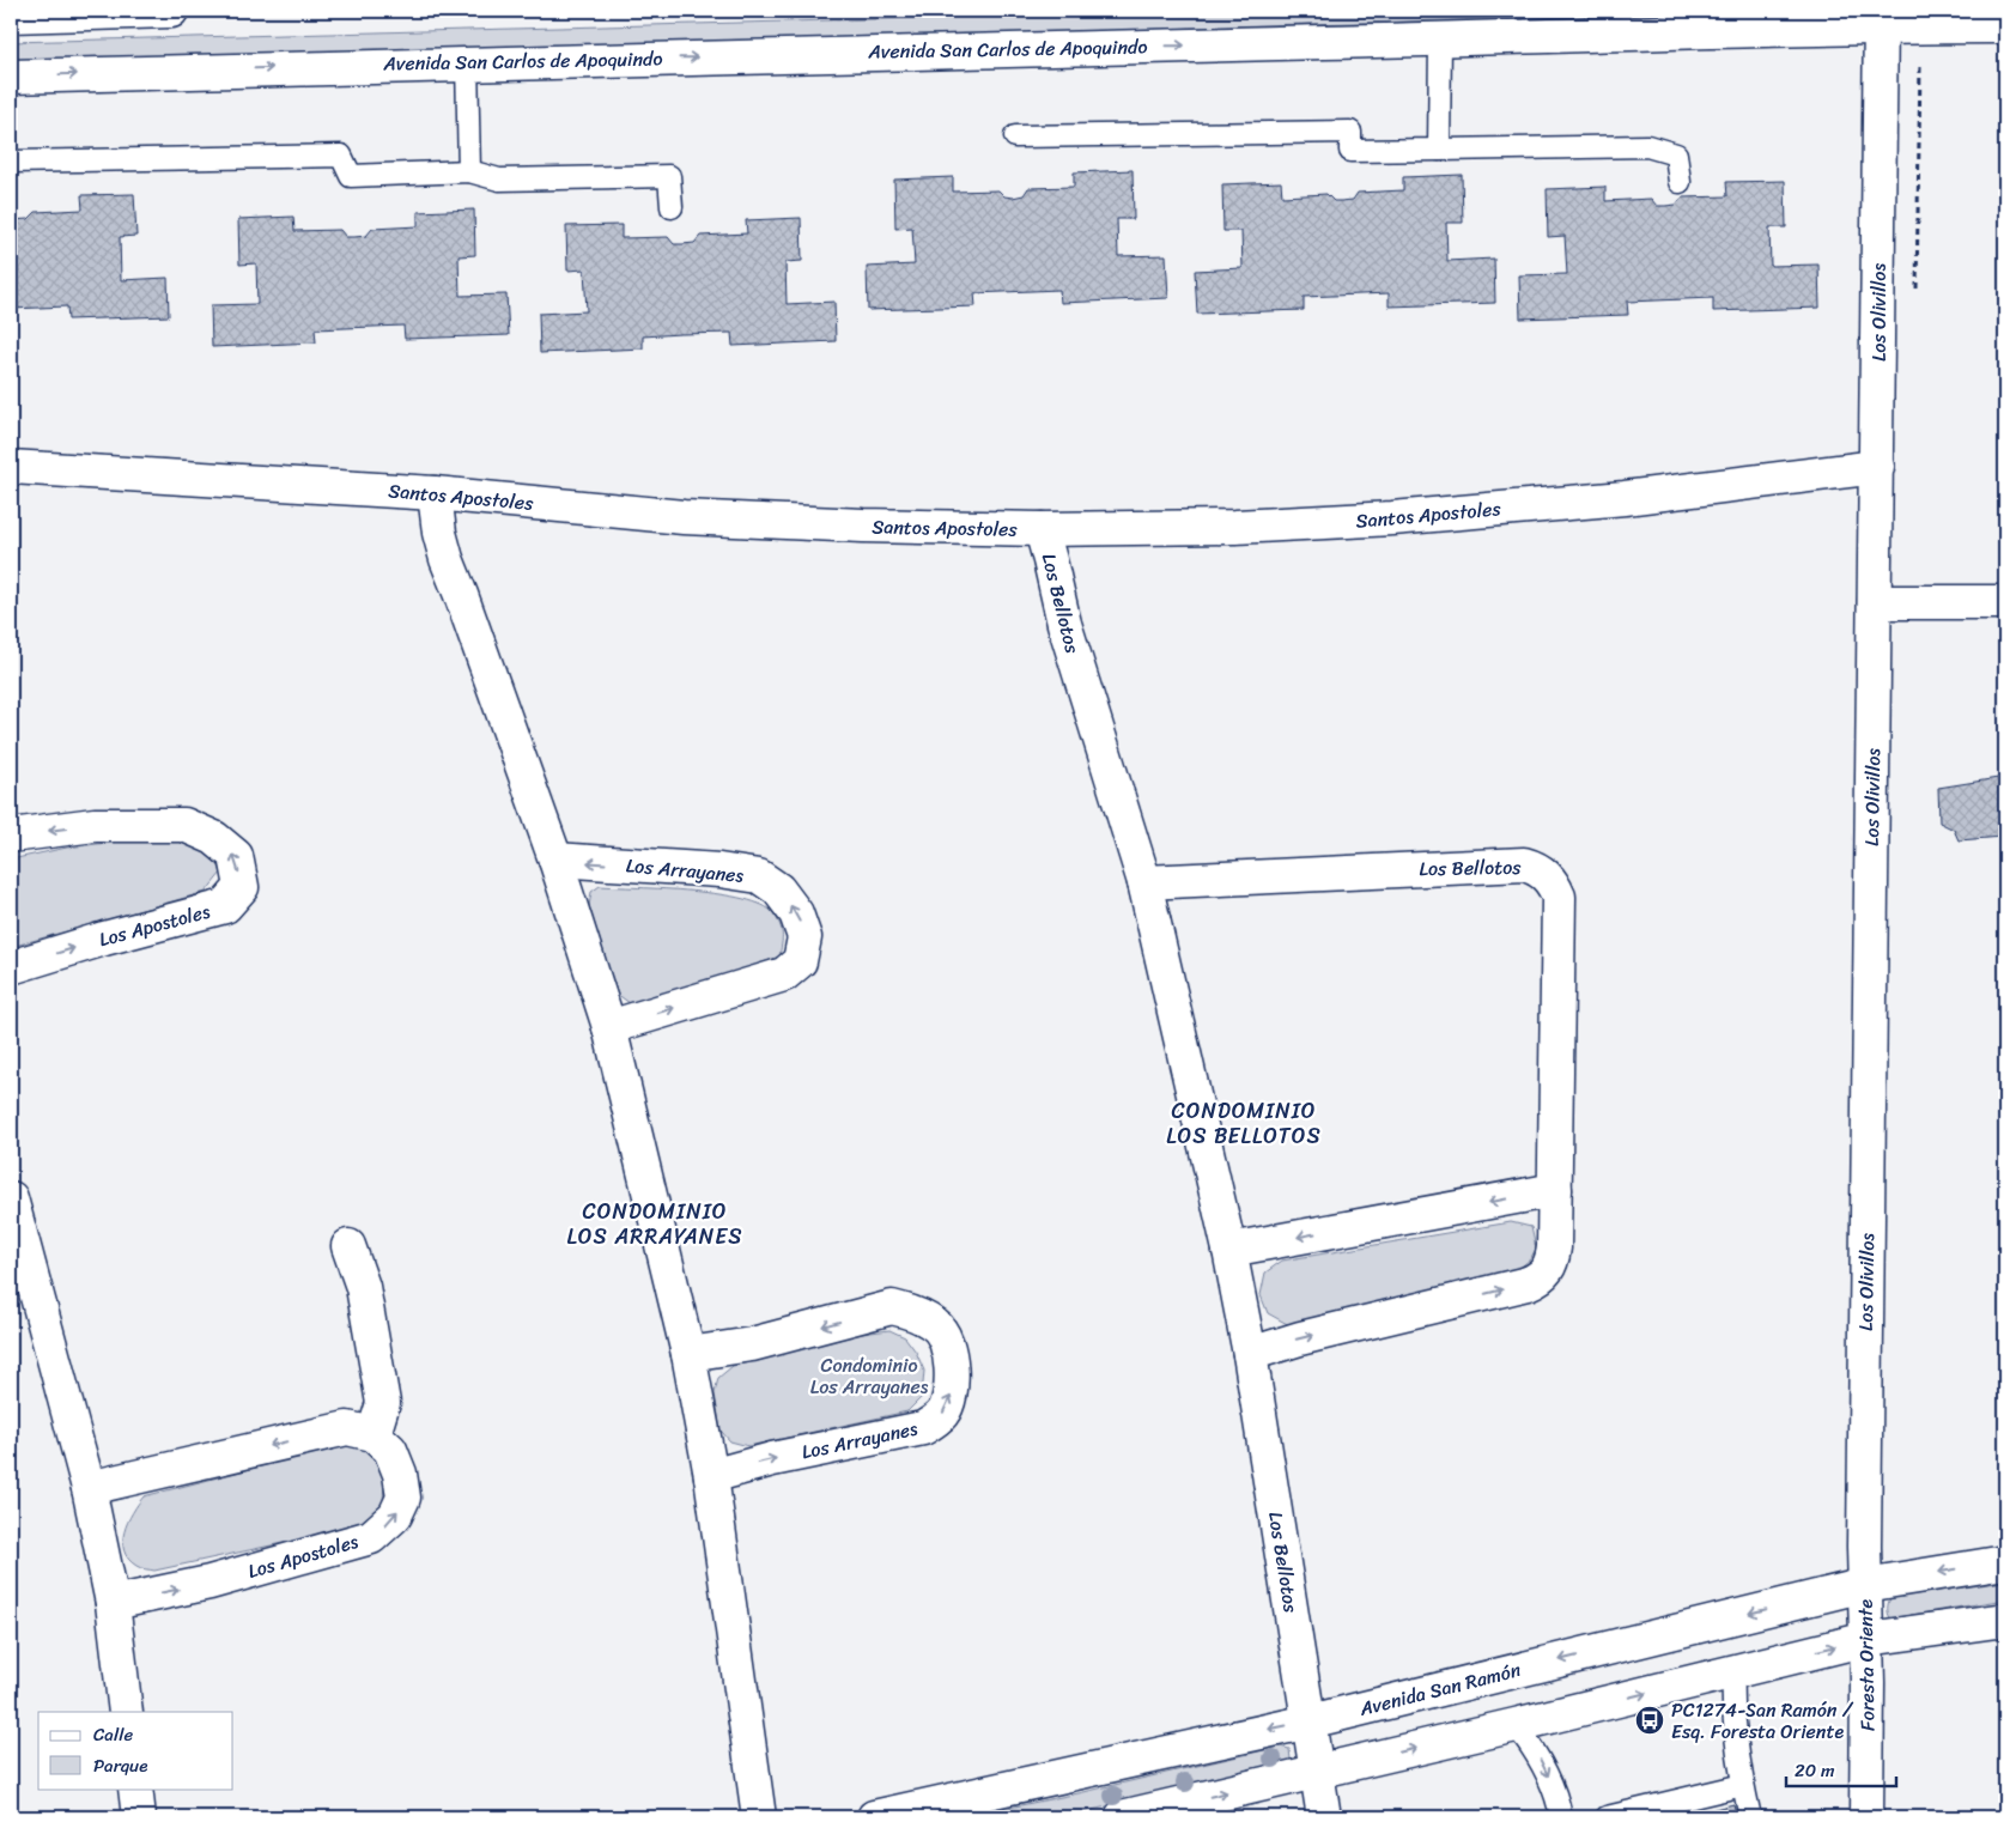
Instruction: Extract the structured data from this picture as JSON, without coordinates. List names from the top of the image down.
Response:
{
  "streets": {
    "street": [
      "Avenida San Carlos de Apoquindo",
      "Los Olivillos",
      "Santos Apostoles",
      "Los Bellotos",
      "Los Arrayanes",
      "Los Apostoles",
      "Foresta Oriente",
      "Avenida San Ramón"
    ]
  },
  "crossings": [
    ["Avenida San Carlos de Apoquindo", "Los Olivillos"],
    ["Los Olivillos", "Santos Apostoles"],
    ["Los Olivillos", "Foresta Oriente"],
    ["Los Olivillos", "Avenida San Ramón"],
    ["Santos Apostoles", "Los Bellotos"],
    ["Los Bellotos", "Avenida San Ramón"],
    ["Foresta Oriente", "Avenida San Ramón"]
  ],
  "one_way": ["Avenida San Carlos de Apoquindo"],
  "districts": ["CONDOMINIO LOS BELLOTOS", "CONDOMINIO LOS ARRAYANES"],
  "parks": ["Condominio Los Arrayanes"],
  "places": {
    "bus stop": ["PC1274-San Ramón / Esq. Foresta Oriente"]
  },
  "legend": ["Calle", "Parque"],
  "scale_bar": "20 m"
}
